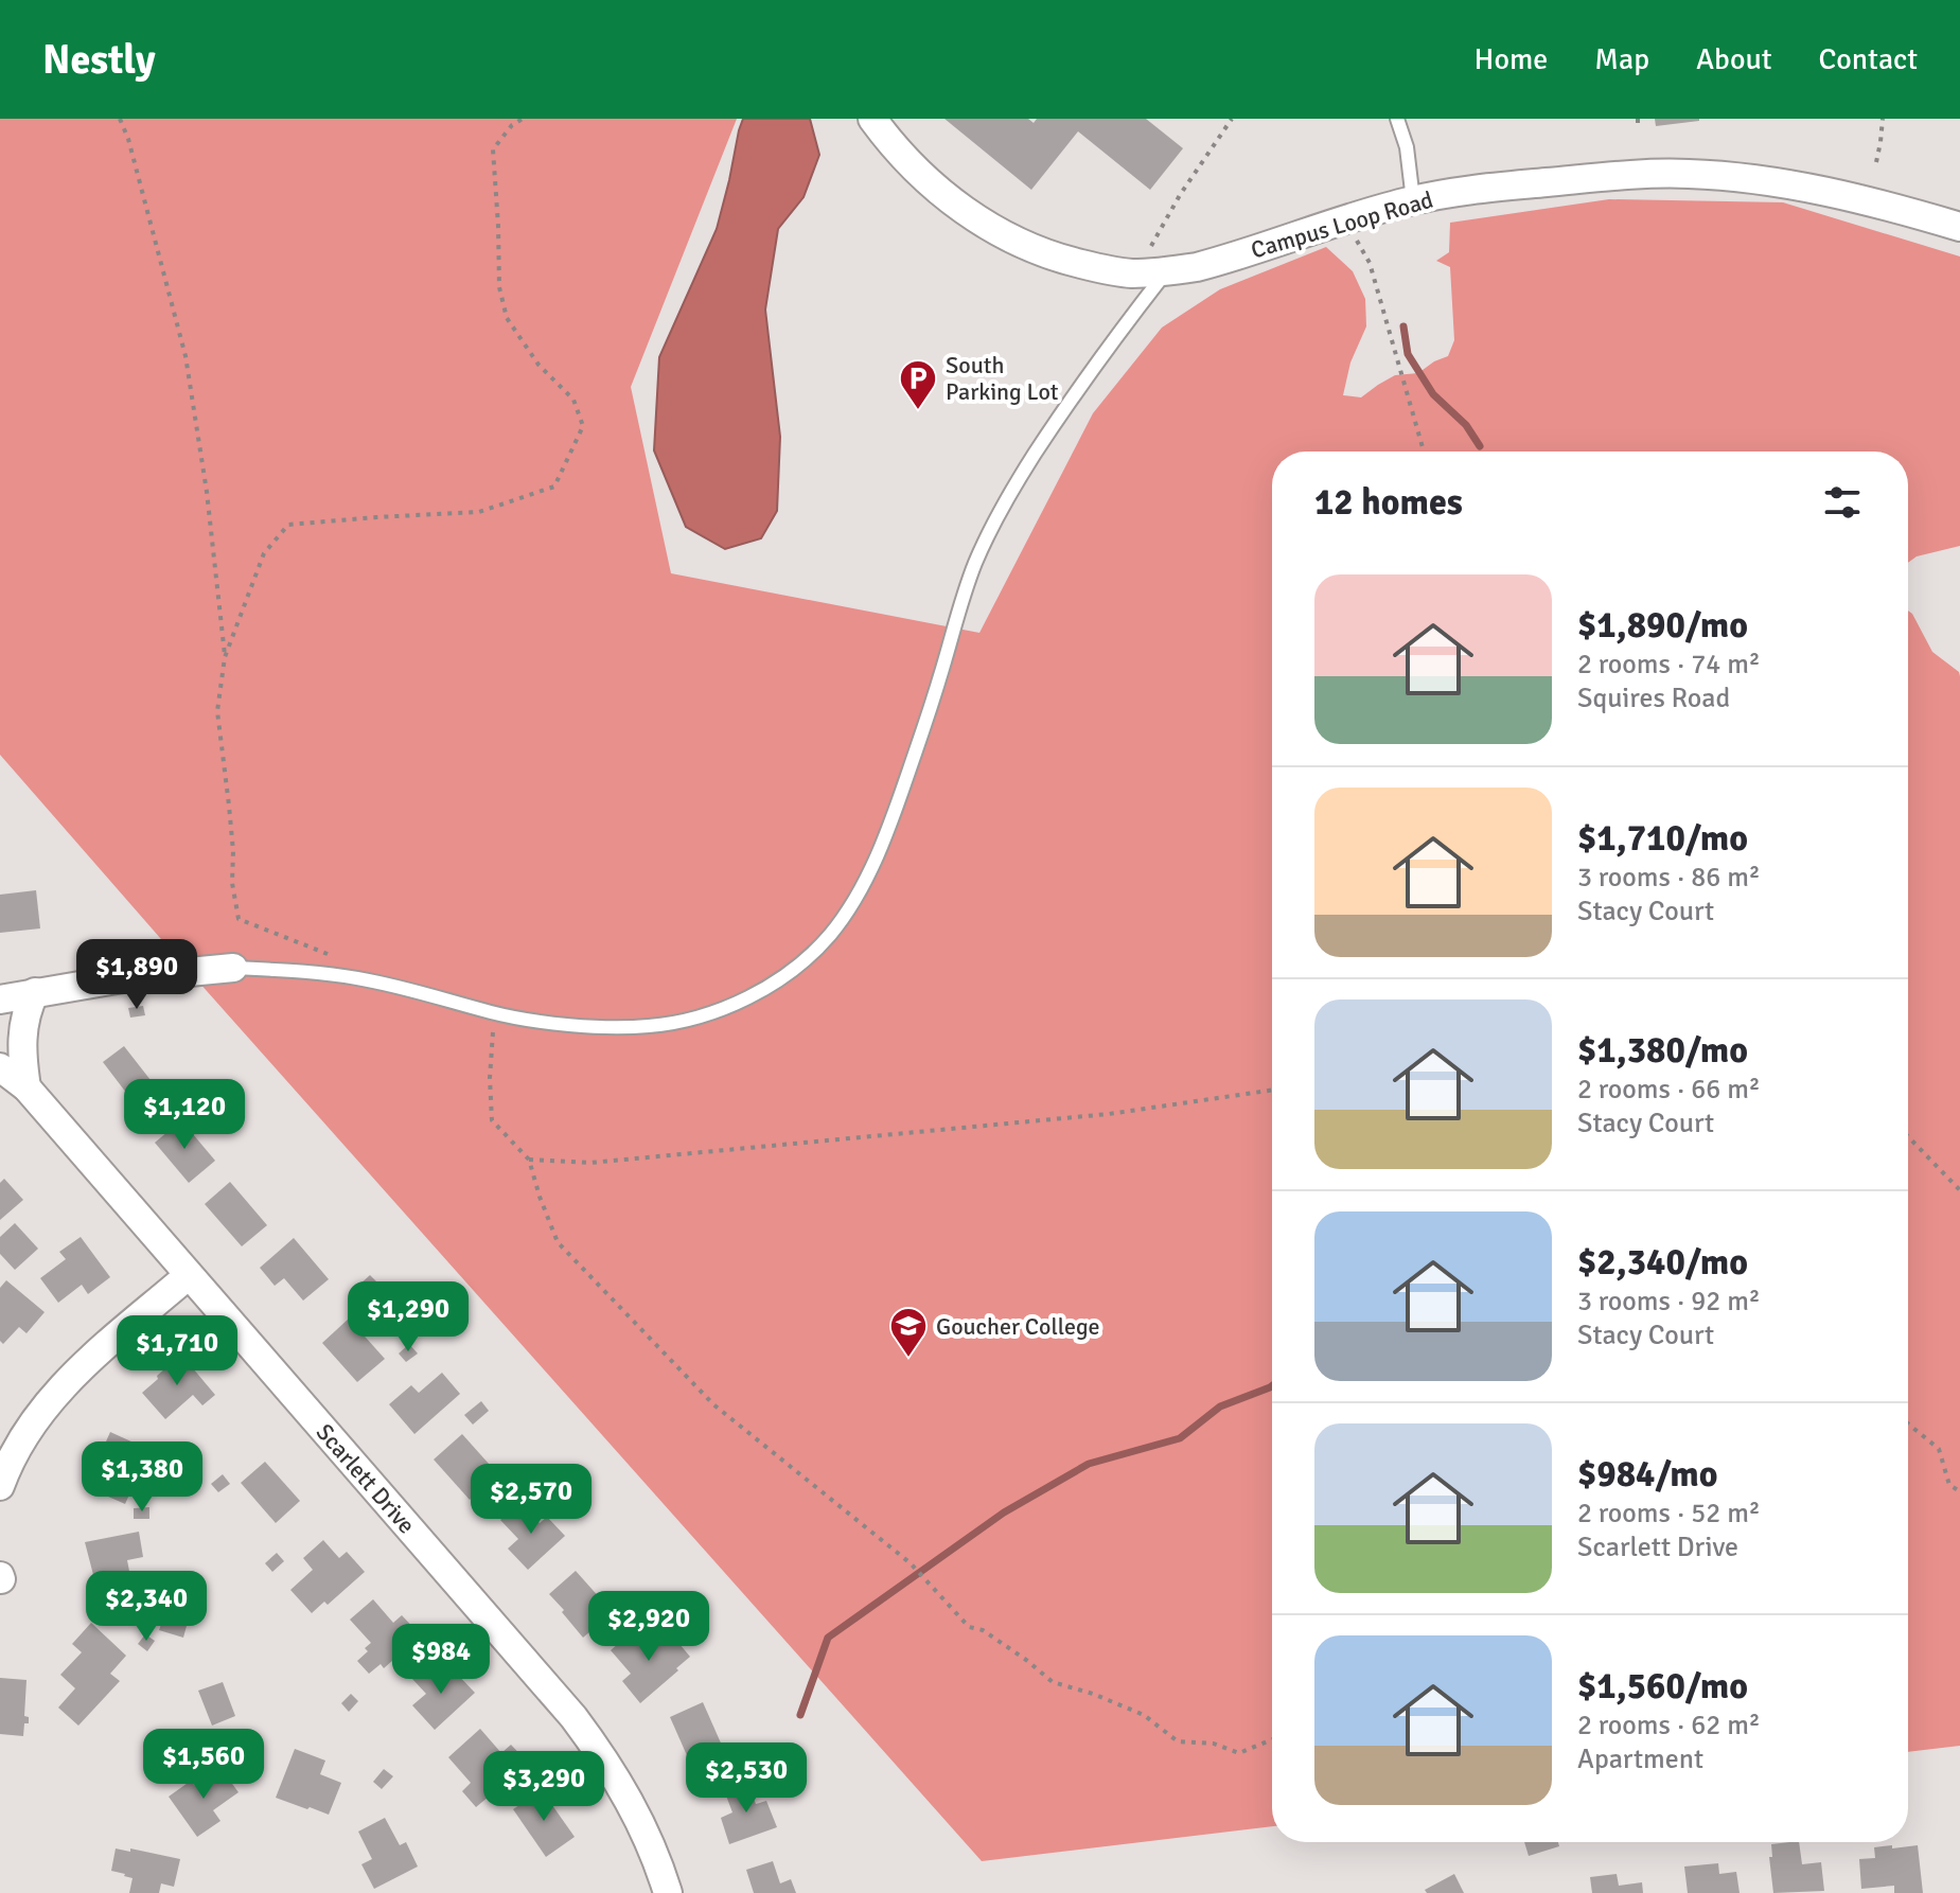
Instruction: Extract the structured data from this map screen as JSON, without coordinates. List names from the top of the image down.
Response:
{
  "streets": {
    "street": ["Campus Loop Road", "Scarlett Drive"]
  },
  "places": {
    "parking": ["South Parking Lot"],
    "school or university": ["Goucher College"]
  },
  "page": {
    "header": "Nestly",
    "nav": [
      "Home",
      "Map",
      "About",
      "Contact"
    ],
    "heading": "12 homes",
    "list": [
      {
        "name": "$1,890/mo",
        "note": "2 rooms · 74 m² · Squires Road"
      },
      {
        "name": "$1,710/mo",
        "note": "3 rooms · 86 m² · Stacy Court"
      },
      {
        "name": "$1,380/mo",
        "note": "2 rooms · 66 m² · Stacy Court"
      },
      {
        "name": "$2,340/mo",
        "note": "3 rooms · 92 m² · Stacy Court"
      },
      {
        "name": "$984/mo",
        "note": "2 rooms · 52 m² · Scarlett Drive"
      },
      {
        "name": "$1,560/mo",
        "note": "2 rooms · 62 m² · Apartment"
      }
    ],
    "price": [
      "$1,890",
      "$1,120",
      "$1,290",
      "$1,710",
      "$1,380",
      "$2,570",
      "$2,340",
      "$2,920",
      "$984",
      "$1,560",
      "$2,530",
      "$3,290"
    ]
  }
}
